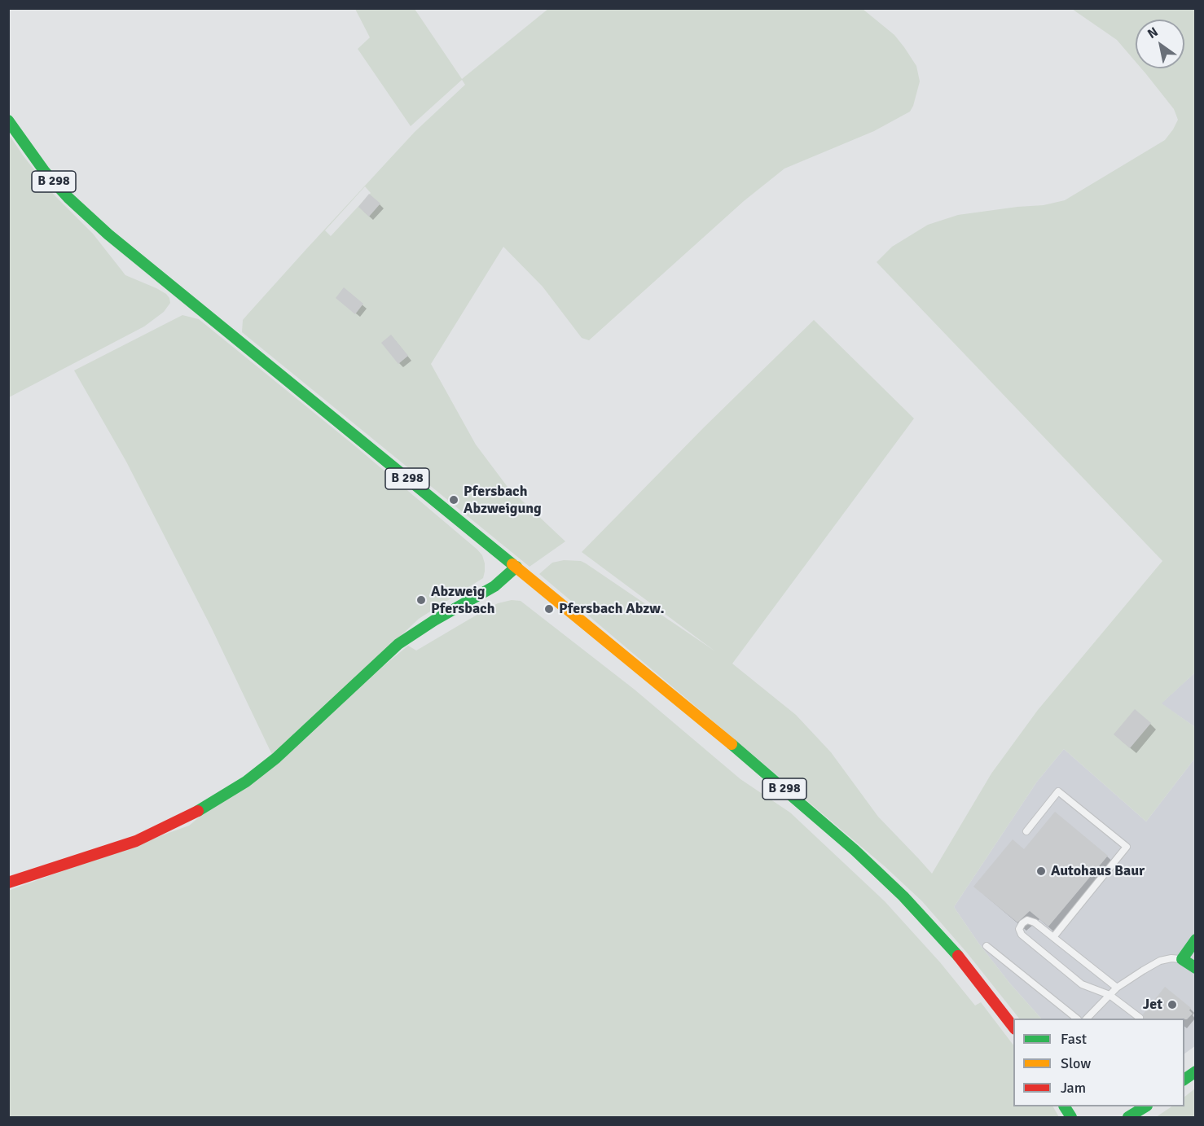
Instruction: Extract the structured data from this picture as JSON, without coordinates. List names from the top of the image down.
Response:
{
  "streets": {
    "main road": ["B 298"]
  },
  "places": [
    "Pfersbach Abzweigung",
    "Abzweig Pfersbach",
    "Pfersbach Abzw.",
    "Autohaus Baur",
    "Jet"
  ],
  "legend": ["Fast", "Slow", "Jam"],
  "north": "top left"
}
